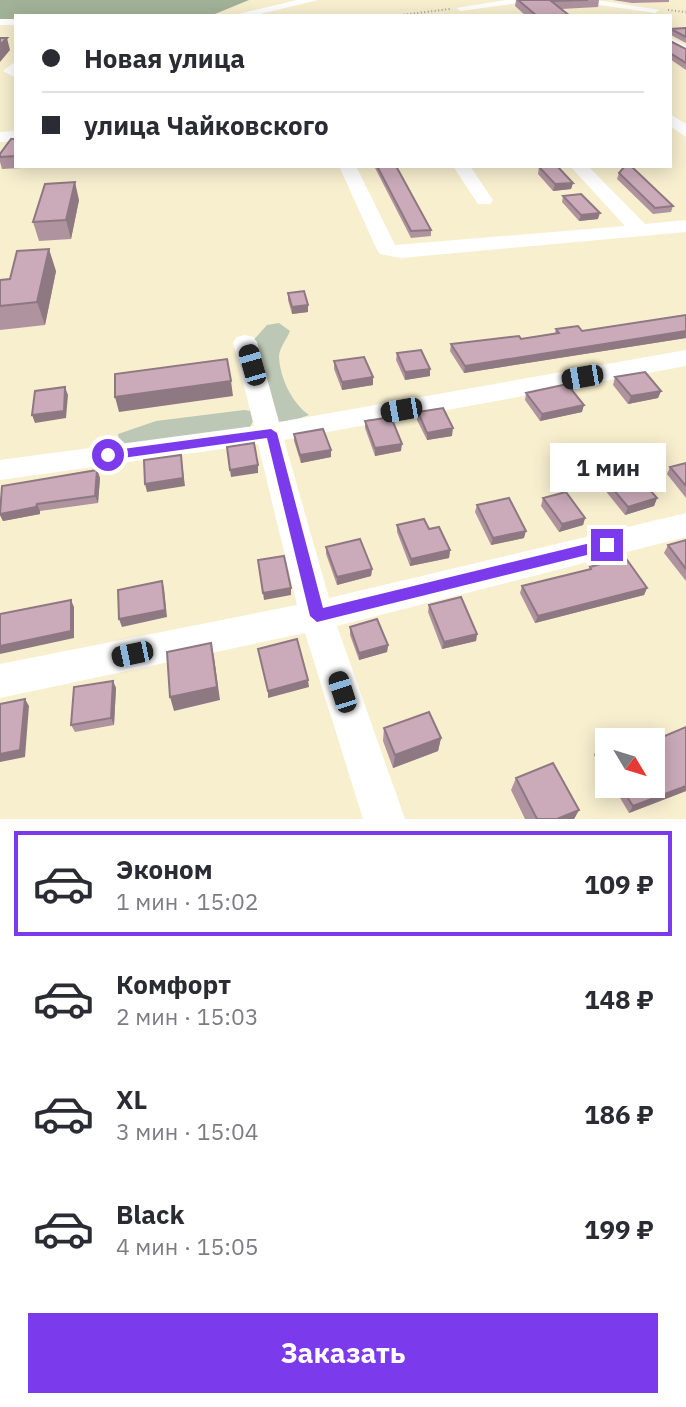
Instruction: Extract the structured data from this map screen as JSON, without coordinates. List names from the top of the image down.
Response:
{
  "north": "bottom right",
  "page": {
    "banner": ["Новая улица", "улица Чайковского"],
    "bubble": "1 мин",
    "list": [
      {
        "name": "Эконом",
        "note": "1 мин · 15:02",
        "value": "109 ₽"
      },
      {
        "name": "Комфорт",
        "note": "2 мин · 15:03",
        "value": "148 ₽"
      },
      {
        "name": "XL",
        "note": "3 мин · 15:04",
        "value": "186 ₽"
      },
      {
        "name": "Black",
        "note": "4 мин · 15:05",
        "value": "199 ₽"
      }
    ],
    "buttons": "Заказать"
  }
}
